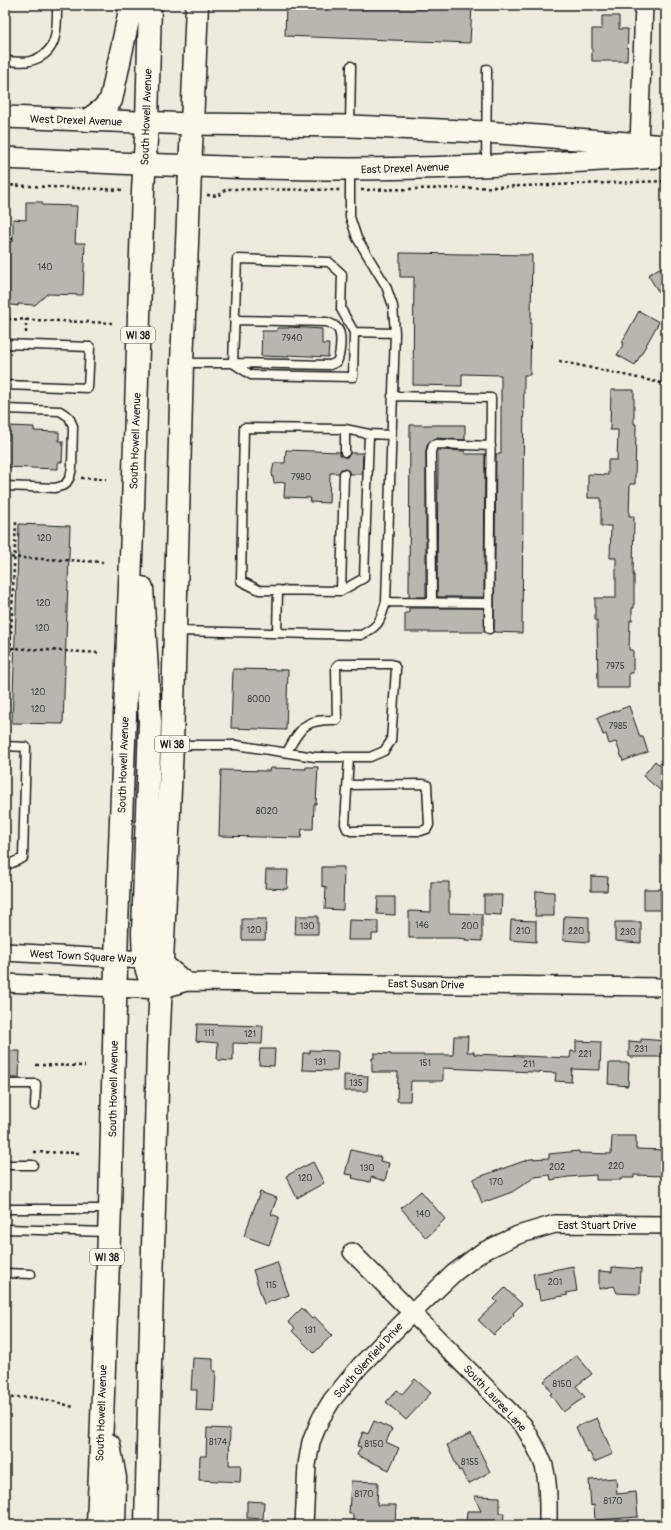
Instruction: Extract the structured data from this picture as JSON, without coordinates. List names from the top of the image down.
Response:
{
  "streets": {
    "main road": ["South Howell Avenue", "WI 38"],
    "street": [
      "West Drexel Avenue",
      "East Drexel Avenue",
      "West Town Square Way",
      "East Susan Drive",
      "East Stuart Drive",
      "South Glenfield Drive",
      "South Lauree Lane"
    ]
  },
  "crossings": [
    ["South Howell Avenue", "West Drexel Avenue"],
    ["South Howell Avenue", "East Drexel Avenue"],
    ["South Howell Avenue", "West Town Square Way"],
    ["East Drexel Avenue", "WI 38"],
    ["WI 38", "West Town Square Way"],
    ["East Stuart Drive", "South Glenfield Drive"],
    ["East Stuart Drive", "South Lauree Lane"],
    ["South Glenfield Drive", "South Lauree Lane"]
  ],
  "house_numbers": [
    "140",
    "7940",
    "7980",
    "120",
    "120",
    "120",
    "7975",
    "120",
    "8000",
    "120",
    "7985",
    "8020",
    "146",
    "130",
    "200",
    "120",
    "210",
    "220",
    "230",
    "111",
    "121",
    "231",
    "221",
    "131",
    "151",
    "211",
    "135",
    "220",
    "202",
    "130",
    "120",
    "170",
    "140",
    "201",
    "115",
    "131",
    "8150",
    "8174",
    "8150",
    "8155",
    "8170",
    "8170"
  ]
}
